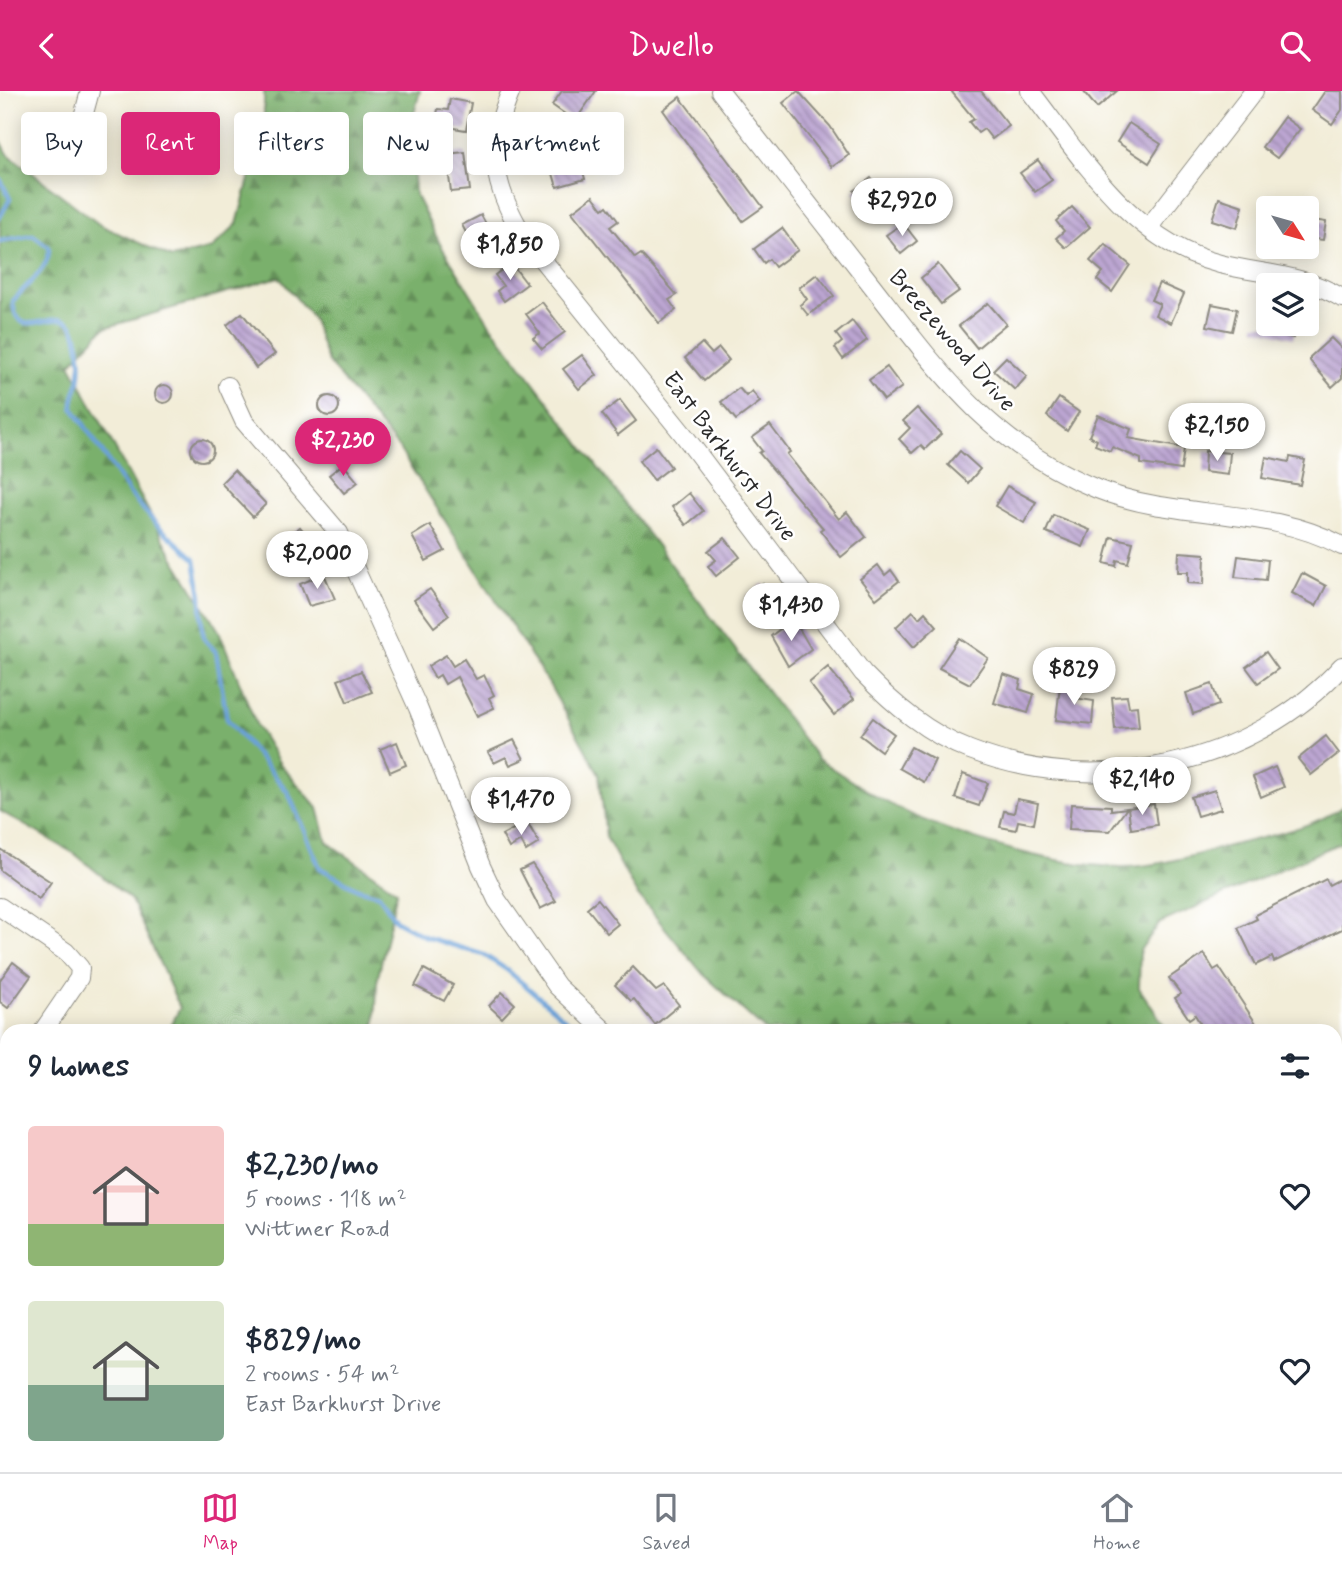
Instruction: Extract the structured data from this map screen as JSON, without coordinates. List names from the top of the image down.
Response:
{
  "streets": {
    "street": ["Breezewood Drive", "East Barkhurst Drive"]
  },
  "north": "bottom right",
  "page": {
    "header": "Dwello",
    "chip": [
      "Buy",
      "Rent",
      "Filters",
      "New",
      "Apartment"
    ],
    "price": [
      "$2,920",
      "$1,850",
      "$2,150",
      "$2,230",
      "$2,000",
      "$1,430",
      "$829",
      "$2,140",
      "$1,470"
    ],
    "heading": "9 homes",
    "list": [
      {
        "name": "$2,230/mo",
        "note": "5 rooms · 118 m² · Wittmer Road"
      },
      {
        "name": "$829/mo",
        "note": "2 rooms · 54 m² · East Barkhurst Drive"
      }
    ],
    "tabs": ["Map", "Saved", "Home"]
  }
}
